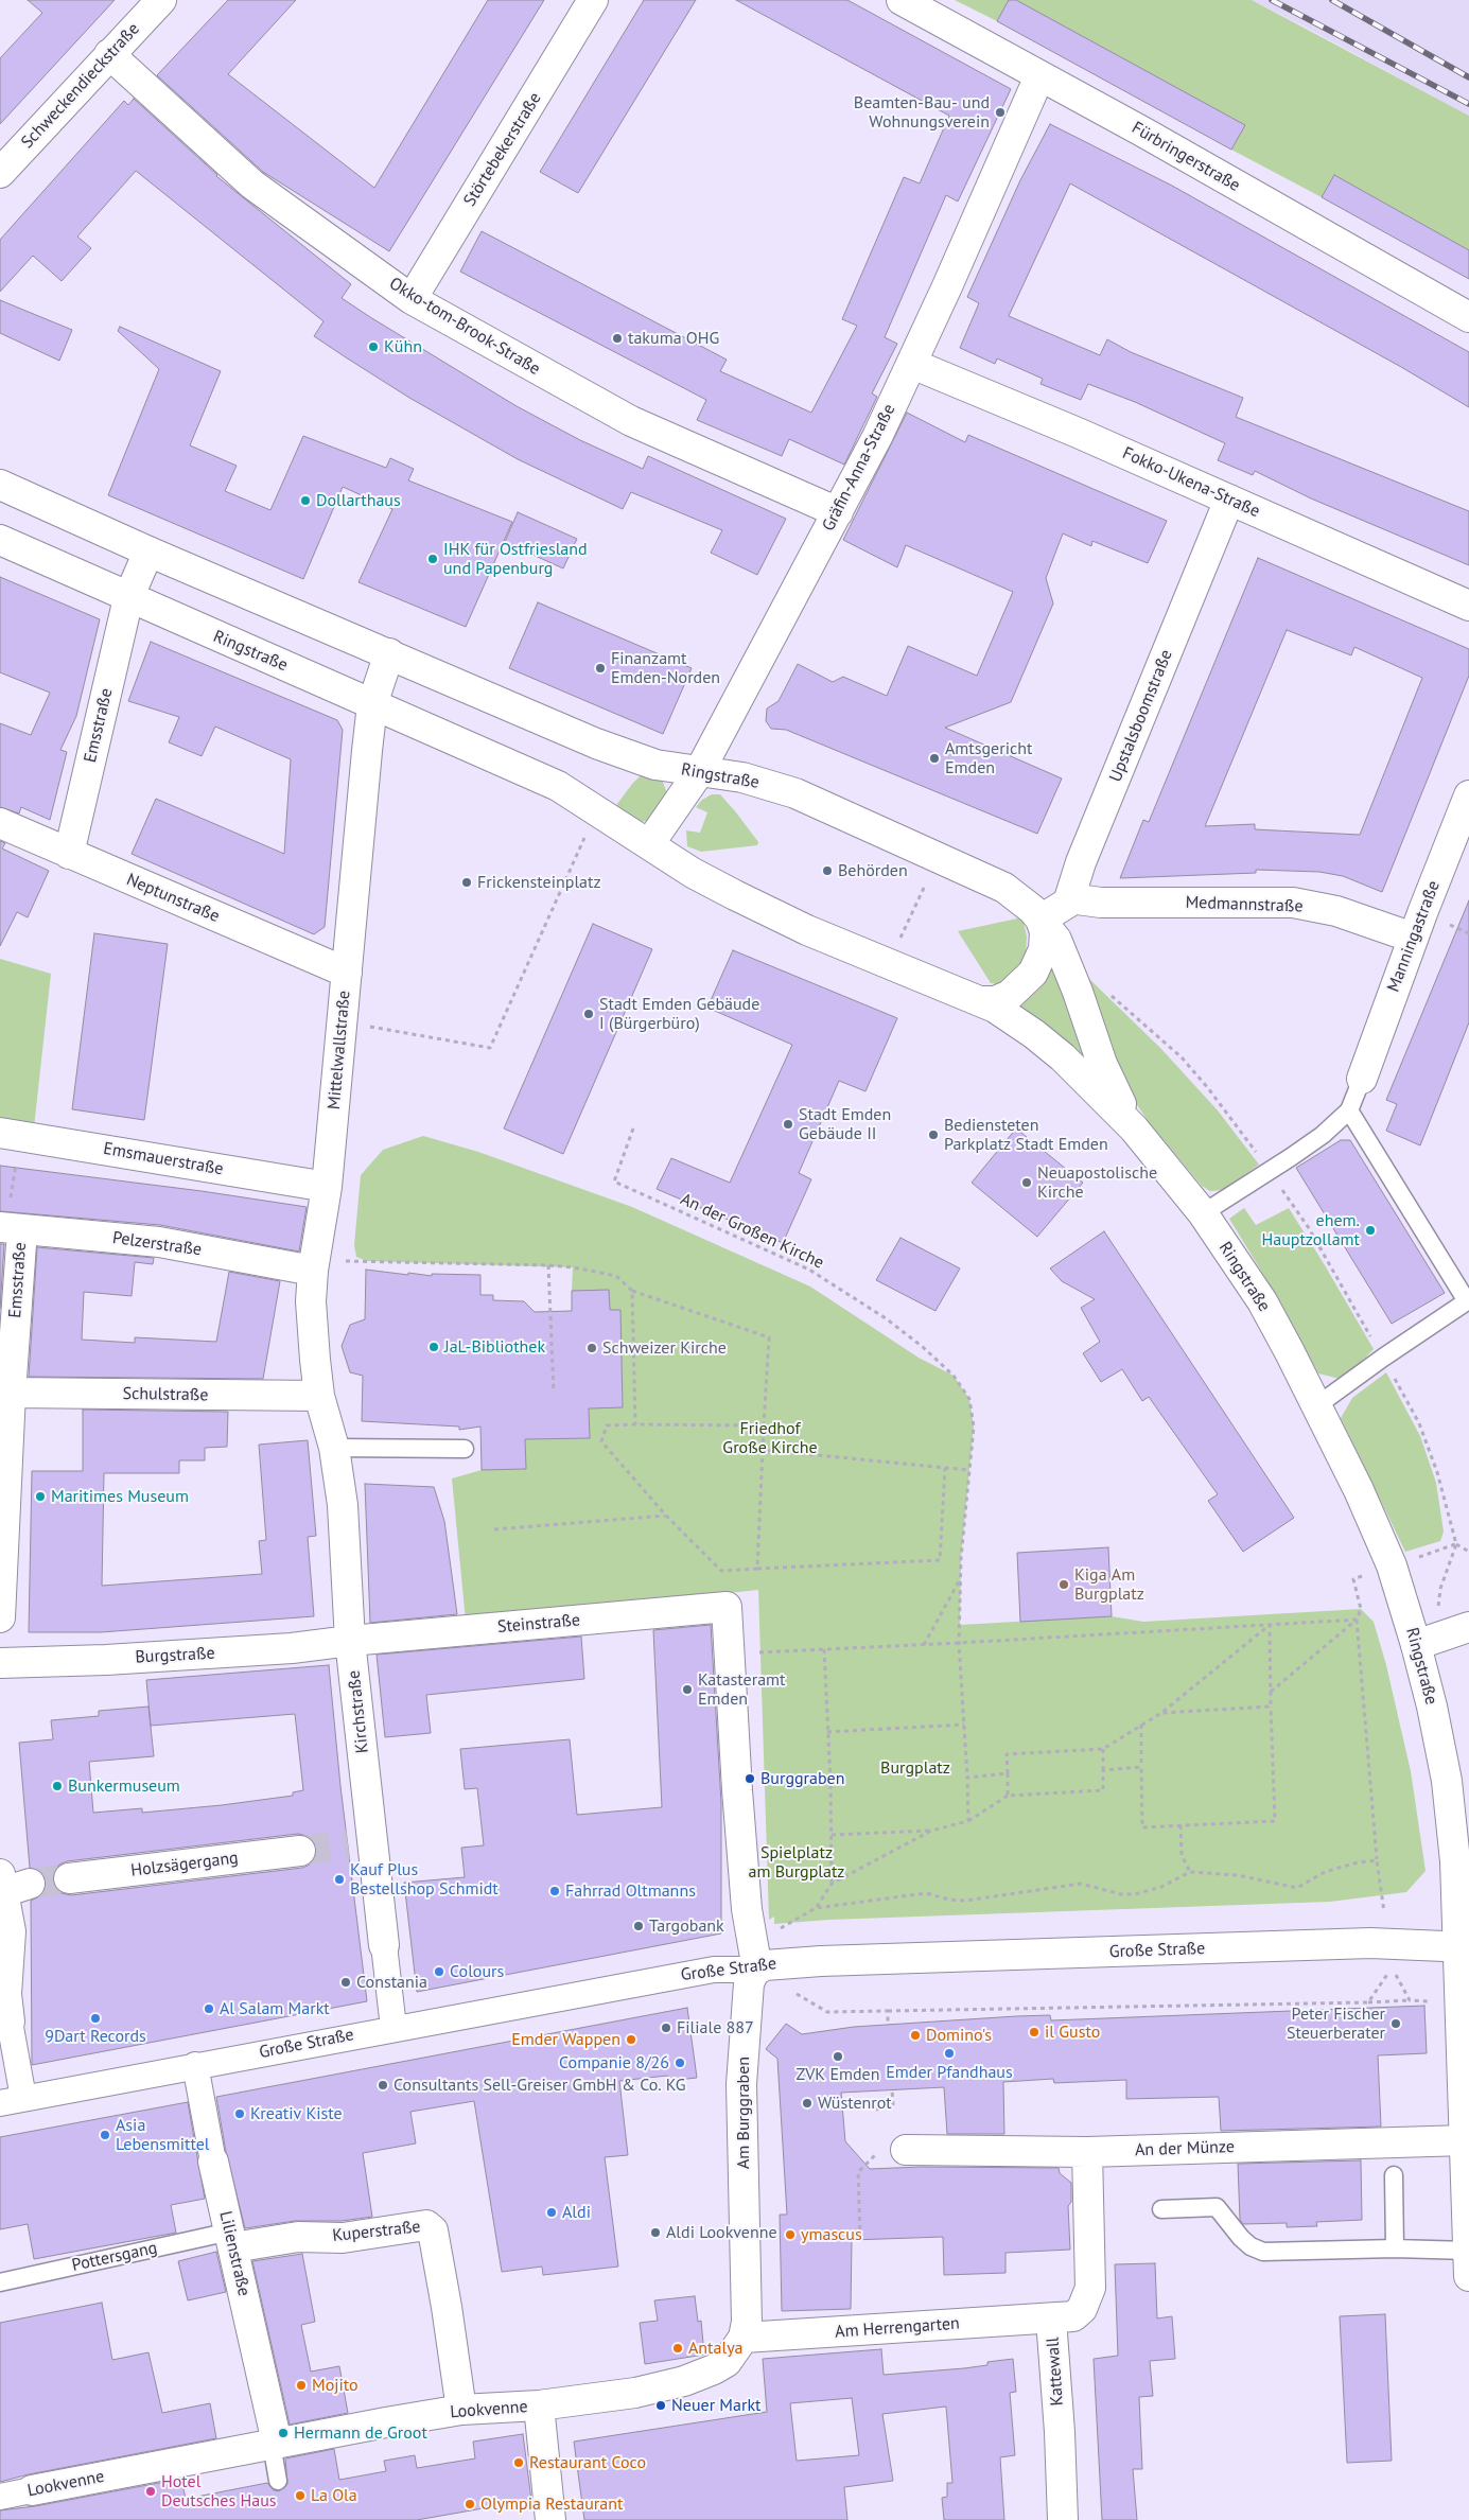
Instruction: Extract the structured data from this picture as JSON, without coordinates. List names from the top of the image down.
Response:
{
  "streets": {
    "street": [
      "Schweckendieckstraße",
      "Störtebekerstraße",
      "Fürbringerstraße",
      "Okko-tom-Brook-Straße",
      "Gräfin-Anna-Straße",
      "Fokko-Ukena-Straße",
      "Ringstraße",
      "Upstalsboomstraße",
      "Emsstraße",
      "Neptunstraße",
      "Medmannstraße",
      "Manningastraße",
      "Mittelwallstraße",
      "Emsmauerstraße",
      "Pelzerstraße",
      "Schulstraße",
      "Steinstraße",
      "Burgstraße",
      "Kirchstraße",
      "Holzsägergang",
      "Große Straße",
      "Am Burggraben",
      "An der Münze",
      "Kuperstraße",
      "Lilienstraße",
      "Am Herrengarten",
      "Kattewall",
      "Lookvenne"
    ],
    "lane": ["Pottersgang"],
    "path": ["An der Großen Kirche"]
  },
  "crossings": [
    ["Schweckendieckstraße", "Okko-tom-Brook-Straße"],
    ["Störtebekerstraße", "Okko-tom-Brook-Straße"],
    ["Fürbringerstraße", "Gräfin-Anna-Straße"],
    ["Okko-tom-Brook-Straße", "Gräfin-Anna-Straße"],
    ["Gräfin-Anna-Straße", "Fokko-Ukena-Straße"],
    ["Gräfin-Anna-Straße", "Ringstraße"],
    ["Fokko-Ukena-Straße", "Upstalsboomstraße"],
    ["Ringstraße", "Emsstraße"],
    ["Ringstraße", "Mittelwallstraße"],
    ["Ringstraße", "Große Straße"],
    ["Ringstraße", "An der Münze"],
    ["Upstalsboomstraße", "Medmannstraße"],
    ["Emsstraße", "Neptunstraße"],
    ["Emsstraße", "Emsmauerstraße"],
    ["Emsstraße", "Pelzerstraße"],
    ["Emsstraße", "Schulstraße"],
    ["Neptunstraße", "Mittelwallstraße"],
    ["Medmannstraße", "Manningastraße"],
    ["Mittelwallstraße", "Emsmauerstraße"],
    ["Mittelwallstraße", "Pelzerstraße"],
    ["Mittelwallstraße", "Schulstraße"],
    ["Mittelwallstraße", "Kirchstraße"],
    ["Schulstraße", "Kirchstraße"],
    ["Steinstraße", "Burgstraße"],
    ["Steinstraße", "Kirchstraße"],
    ["Burgstraße", "Kirchstraße"],
    ["Kirchstraße", "Große Straße"],
    ["Große Straße", "Am Burggraben"],
    ["Große Straße", "Lilienstraße"],
    ["Am Burggraben", "Am Herrengarten"],
    ["Am Burggraben", "Lookvenne"],
    ["An der Münze", "Kattewall"],
    ["Kuperstraße", "Lilienstraße"],
    ["Kuperstraße", "Pottersgang"],
    ["Kuperstraße", "Lookvenne"],
    ["Lilienstraße", "Pottersgang"],
    ["Lilienstraße", "Lookvenne"],
    ["Am Herrengarten", "Kattewall"],
    ["Am Herrengarten", "Lookvenne"]
  ],
  "parks": ["Friedhof Große Kirche", "Burgplatz", "Spielplatz am Burgplatz"],
  "places": [
    "Beamten-Bau- und Wohnungsverein",
    "takuma OHG",
    "Kühn",
    "Dollarthaus",
    "IHK für Ostfriesland und Papenburg",
    "Finanzamt Emden-Norden",
    "Amtsgericht Emden",
    "Behörden",
    "Frickensteinplatz",
    "Stadt Emden Gebäude I (Bürgerbüro)",
    "Stadt Emden Gebäude II",
    "Bediensteten Parkplatz Stadt Emden",
    "Neuapostolische Kirche",
    "ehem. Hauptzollamt",
    "JaL-Bibliothek",
    "Schweizer Kirche",
    "Maritimes Museum",
    "Kiga Am Burgplatz",
    "Katasteramt Emden",
    "Burggraben",
    "Bunkermuseum",
    "Kauf Plus Bestellshop Schmidt",
    "Fahrrad Oltmanns",
    "Targobank",
    "Colours",
    "Constania",
    "Al Salam Markt",
    "9Dart Records",
    "Peter Fischer Steuerberater",
    "Filiale 887",
    "il Gusto",
    "Domino's",
    "Emder Wappen",
    "Emder Pfandhaus",
    "ZVK Emden",
    "Companie 8/26",
    "Consultants Sell-Greiser GmbH & Co. KG",
    "Wüstenrot",
    "Kreativ Kiste",
    "Asia Lebensmittel",
    "Aldi",
    "Aldi Lookvenne",
    "ymascus",
    "Antalya",
    "Mojito",
    "Neuer Markt",
    "Hermann de Groot",
    "Restaurant Coco",
    "Hotel Deutsches Haus",
    "La Ola",
    "Olympia Restaurant"
  ]
}
